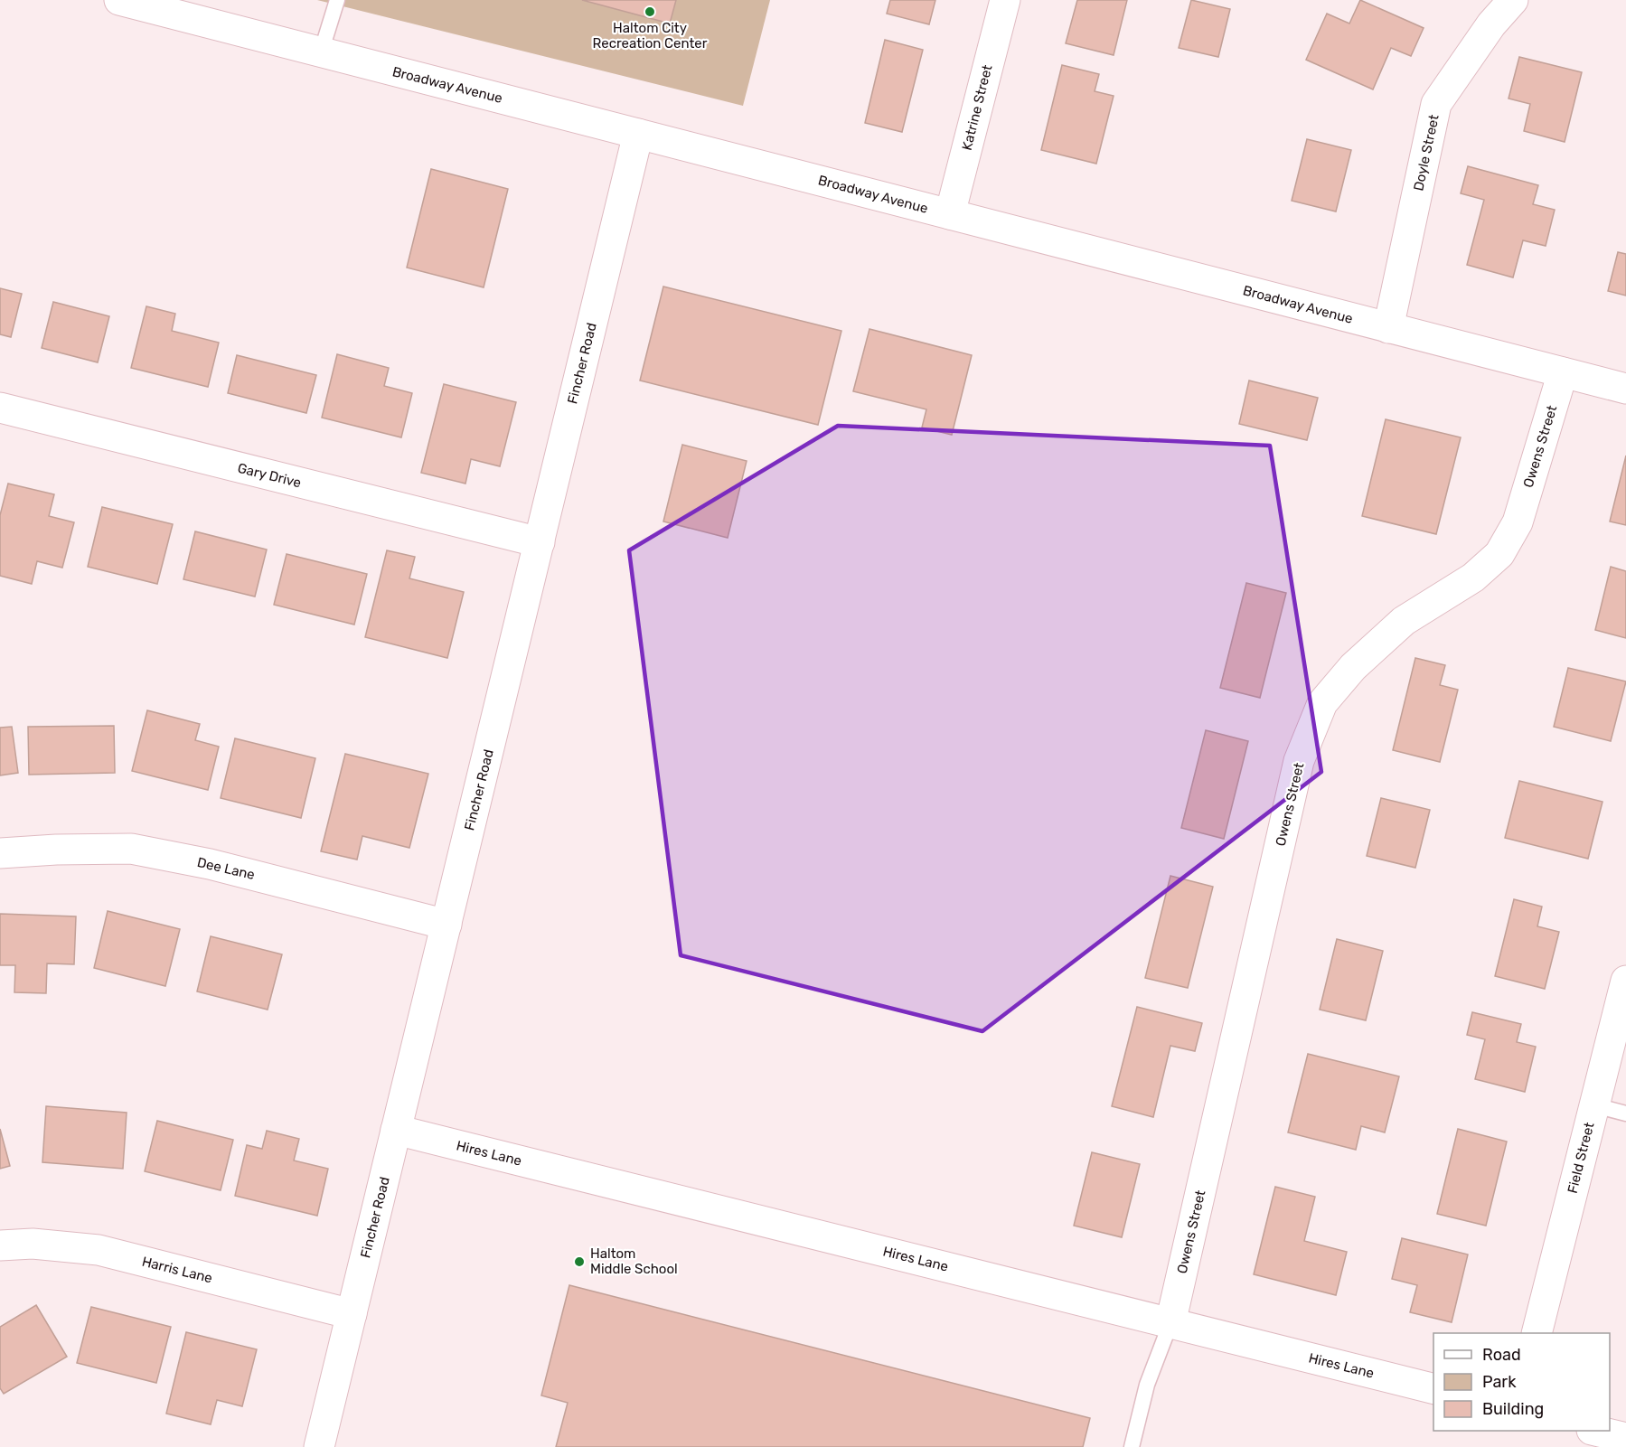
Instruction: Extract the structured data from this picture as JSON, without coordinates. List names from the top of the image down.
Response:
{
  "streets": {
    "street": [
      "Broadway Avenue",
      "Katrine Street",
      "Doyle Street",
      "Fincher Road",
      "Owens Street",
      "Gary Drive",
      "Dee Lane",
      "Hires Lane",
      "Field Street",
      "Harris Lane"
    ]
  },
  "crossings": [
    ["Broadway Avenue", "Katrine Street"],
    ["Broadway Avenue", "Doyle Street"],
    ["Broadway Avenue", "Fincher Road"],
    ["Broadway Avenue", "Owens Street"],
    ["Fincher Road", "Gary Drive"],
    ["Fincher Road", "Dee Lane"],
    ["Fincher Road", "Hires Lane"],
    ["Fincher Road", "Harris Lane"],
    ["Owens Street", "Hires Lane"]
  ],
  "places": ["Haltom City Recreation Center", "Haltom Middle School"],
  "legend": ["Road", "Park", "Building"]
}
